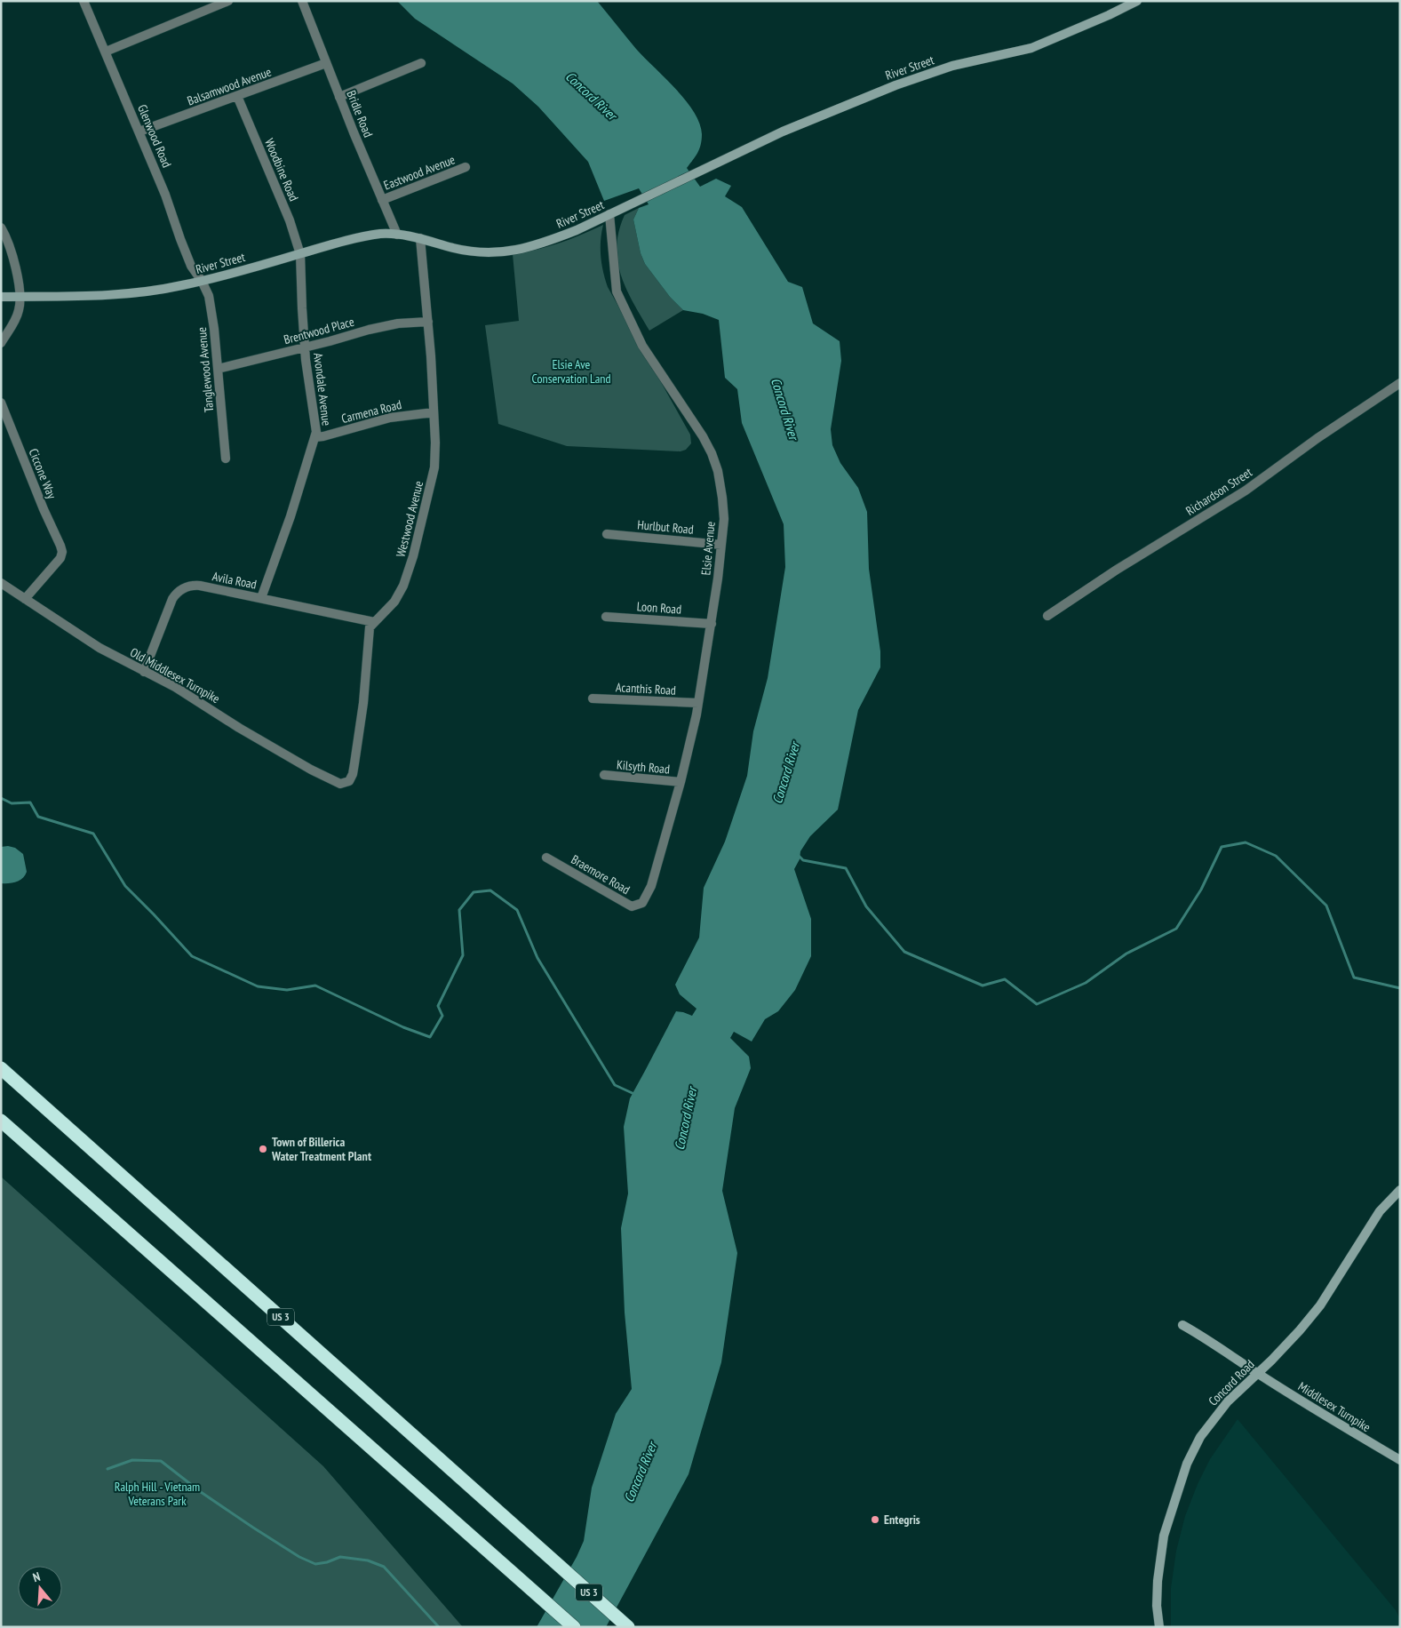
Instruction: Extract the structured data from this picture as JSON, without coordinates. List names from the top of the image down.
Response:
{
  "streets": {
    "highway": ["US 3"],
    "main road": ["River Street", "Concord Road", "Middlesex Turnpike"],
    "street": [
      "Balsamwood Avenue",
      "Bridle Road",
      "Glenwood Road",
      "Woodbine Road",
      "Eastwood Avenue",
      "Brentwood Place",
      "Tanglewood Avenue",
      "Avondale Avenue",
      "Carmena Road",
      "Ciccone Way",
      "Richardson Street",
      "Westwood Avenue",
      "Hurlbut Road",
      "Elsie Avenue",
      "Avila Road",
      "Loon Road",
      "Old Middlesex Turnpike",
      "Acanthis Road",
      "Kilsyth Road",
      "Braemore Road"
    ]
  },
  "crossings": [
    ["River Street", "Bridle Road"],
    ["River Street", "Glenwood Road"],
    ["River Street", "Woodbine Road"],
    ["River Street", "Tanglewood Avenue"],
    ["River Street", "Avondale Avenue"],
    ["River Street", "Westwood Avenue"],
    ["River Street", "Elsie Avenue"],
    ["Balsamwood Avenue", "Bridle Road"],
    ["Balsamwood Avenue", "Glenwood Road"],
    ["Balsamwood Avenue", "Woodbine Road"],
    ["Bridle Road", "Eastwood Avenue"],
    ["Glenwood Road", "Tanglewood Avenue"],
    ["Woodbine Road", "Avondale Avenue"],
    ["Brentwood Place", "Tanglewood Avenue"],
    ["Brentwood Place", "Avondale Avenue"],
    ["Brentwood Place", "Westwood Avenue"],
    ["Avondale Avenue", "Carmena Road"],
    ["Avondale Avenue", "Avila Road"],
    ["Carmena Road", "Westwood Avenue"],
    ["Ciccone Way", "Old Middlesex Turnpike"],
    ["Westwood Avenue", "Avila Road"],
    ["Westwood Avenue", "Old Middlesex Turnpike"],
    ["Hurlbut Road", "Elsie Avenue"],
    ["Elsie Avenue", "Loon Road"],
    ["Elsie Avenue", "Acanthis Road"],
    ["Elsie Avenue", "Kilsyth Road"],
    ["Elsie Avenue", "Braemore Road"],
    ["Avila Road", "Old Middlesex Turnpike"],
    ["Concord Road", "Middlesex Turnpike"]
  ],
  "water": ["Concord River"],
  "parks": ["Elsie Ave Conservation Land", "Ralph Hill - Vietnam Veterans Park"],
  "places": ["Town of Billerica Water Treatment Plant", "Entegris"],
  "north": "top"
}
